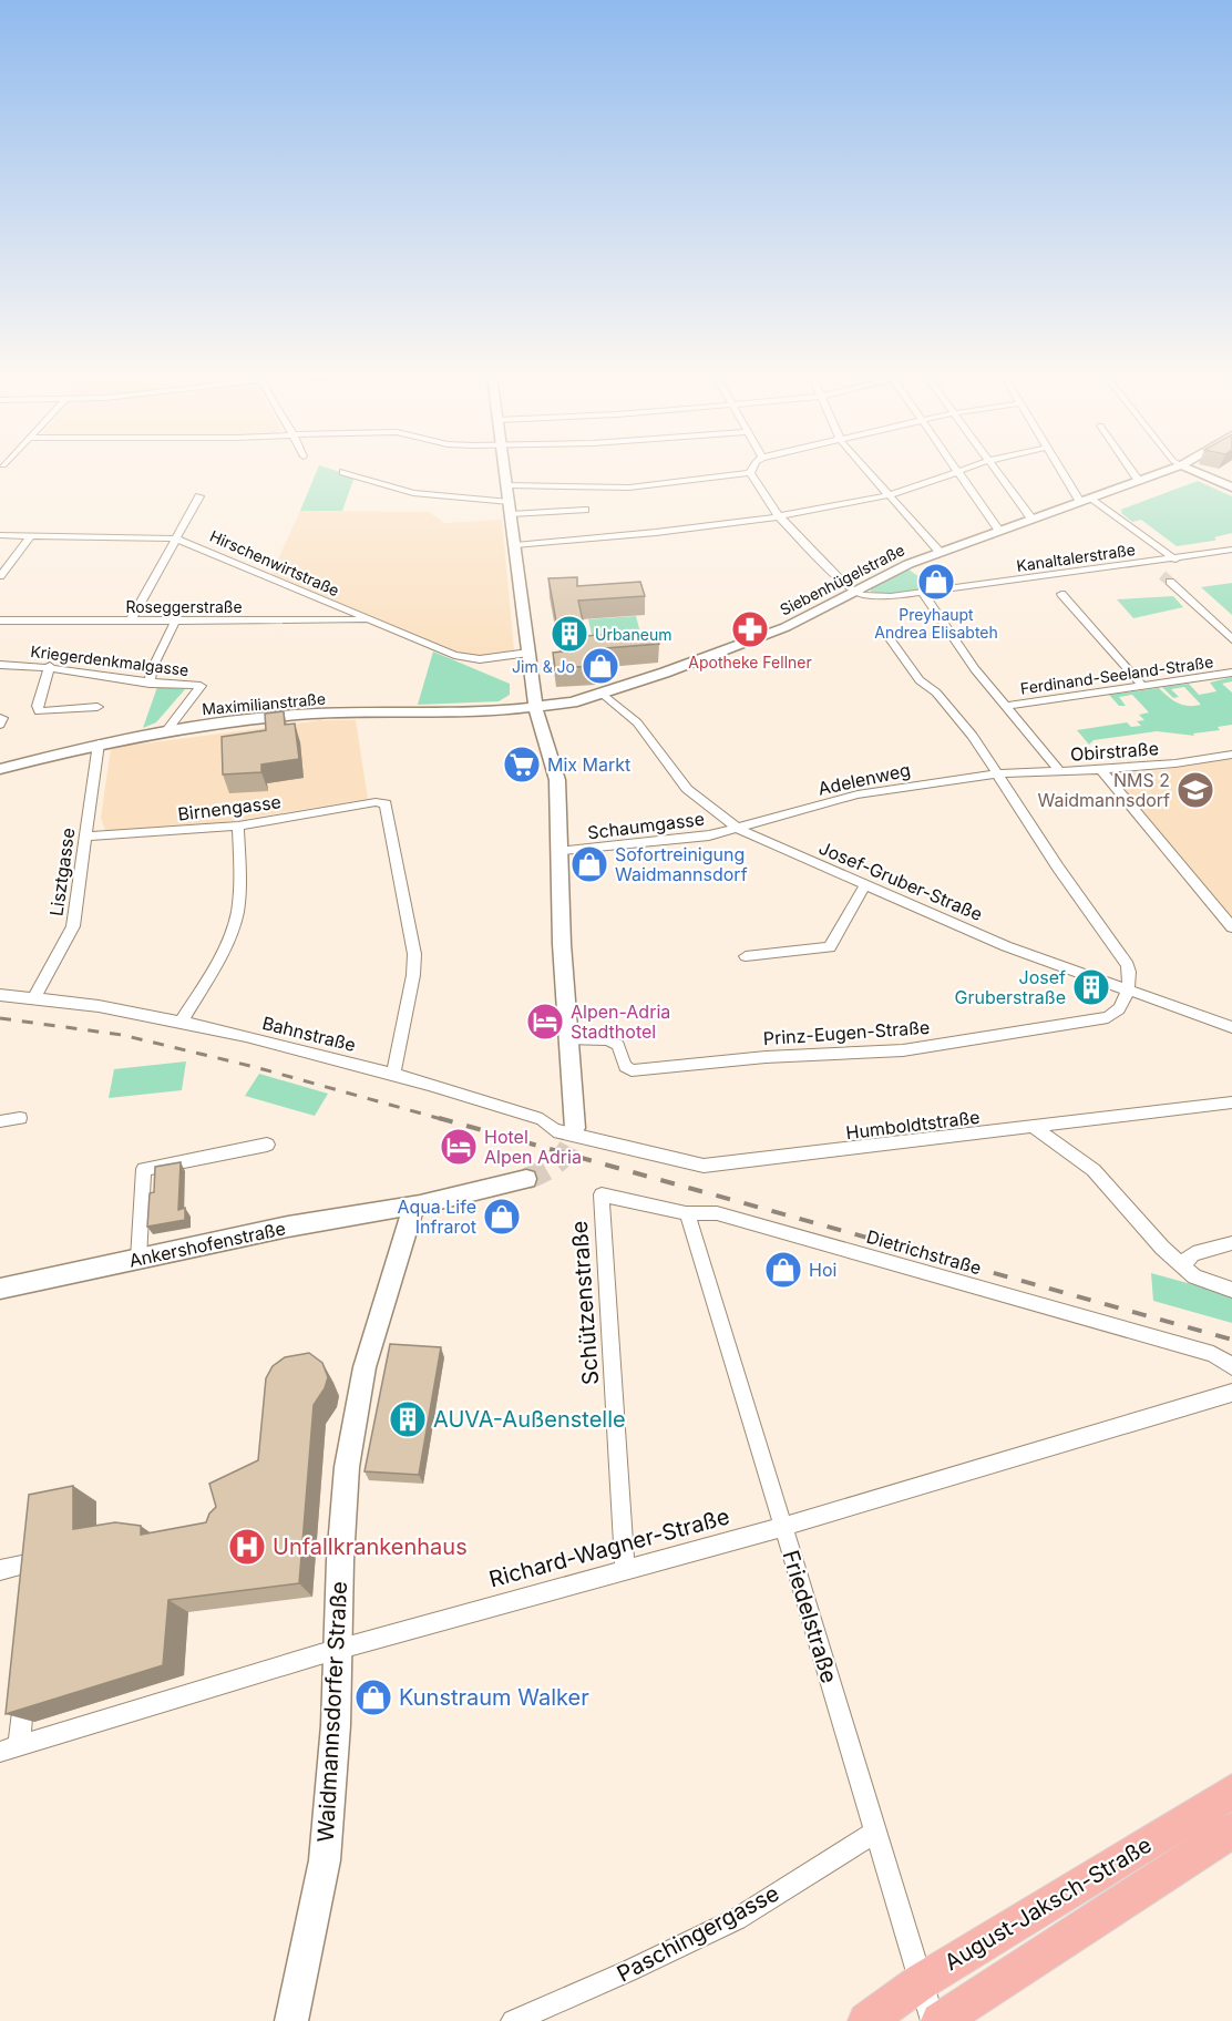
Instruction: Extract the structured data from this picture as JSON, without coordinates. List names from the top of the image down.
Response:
{
  "streets": {
    "main road": ["August-Jaksch-Straße"],
    "street": [
      "Kanaltalerstraße",
      "Hirschenwirtstraße",
      "Siebenhügelstraße",
      "Roseggerstraße",
      "Kriegerdenkmalgasse",
      "Ferdinand-Seeland-Straße",
      "Maximilianstraße",
      "Obirstraße",
      "Adelenweg",
      "Birnengasse",
      "Schaumgasse",
      "Lisztgasse",
      "Josef-Gruber-Straße",
      "Prinz-Eugen-Straße",
      "Bahnstraße",
      "Humboldtstraße",
      "Ankershofenstraße",
      "Dietrichstraße",
      "Schützenstraße",
      "Richard-Wagner-Straße",
      "Friedelstraße",
      "Waidmannsdorfer Straße",
      "Paschingergasse"
    ]
  },
  "crossings": [
    ["Kanaltalerstraße", "Siebenhügelstraße"],
    ["Hirschenwirtstraße", "Roseggerstraße"],
    ["Siebenhügelstraße", "Maximilianstraße"],
    ["Siebenhügelstraße", "Josef-Gruber-Straße"],
    ["Kriegerdenkmalgasse", "Maximilianstraße"],
    ["Maximilianstraße", "Lisztgasse"],
    ["Obirstraße", "Adelenweg"],
    ["Adelenweg", "Schaumgasse"],
    ["Adelenweg", "Josef-Gruber-Straße"],
    ["Birnengasse", "Lisztgasse"],
    ["Birnengasse", "Bahnstraße"],
    ["Schaumgasse", "Josef-Gruber-Straße"],
    ["Lisztgasse", "Bahnstraße"],
    ["Josef-Gruber-Straße", "Prinz-Eugen-Straße"],
    ["Bahnstraße", "Humboldtstraße"],
    ["Ankershofenstraße", "Waidmannsdorfer Straße"],
    ["Dietrichstraße", "Schützenstraße"],
    ["Dietrichstraße", "Friedelstraße"],
    ["Schützenstraße", "Richard-Wagner-Straße"],
    ["Richard-Wagner-Straße", "Friedelstraße"],
    ["Richard-Wagner-Straße", "Waidmannsdorfer Straße"],
    ["Friedelstraße", "August-Jaksch-Straße"],
    ["Friedelstraße", "Paschingergasse"]
  ],
  "places": {
    "shop": [
      "Preyhaupt Andrea Elisabteh",
      "Jim & Jo",
      "Sofortreinigung Waidmannsdorf",
      "Aqua Life Infrarot",
      "Hoi",
      "Kunstraum Walker"
    ],
    "pharmacy": ["Apotheke Fellner"],
    "building": ["Urbaneum", "Josef Gruberstraße", "AUVA-Außenstelle"],
    "supermarket": ["Mix Markt"],
    "school or university": ["NMS 2 Waidmannsdorf"],
    "hotel": ["Alpen-Adria Stadthotel", "Hotel Alpen Adria"],
    "hospital": ["Unfallkrankenhaus"]
  }
}
